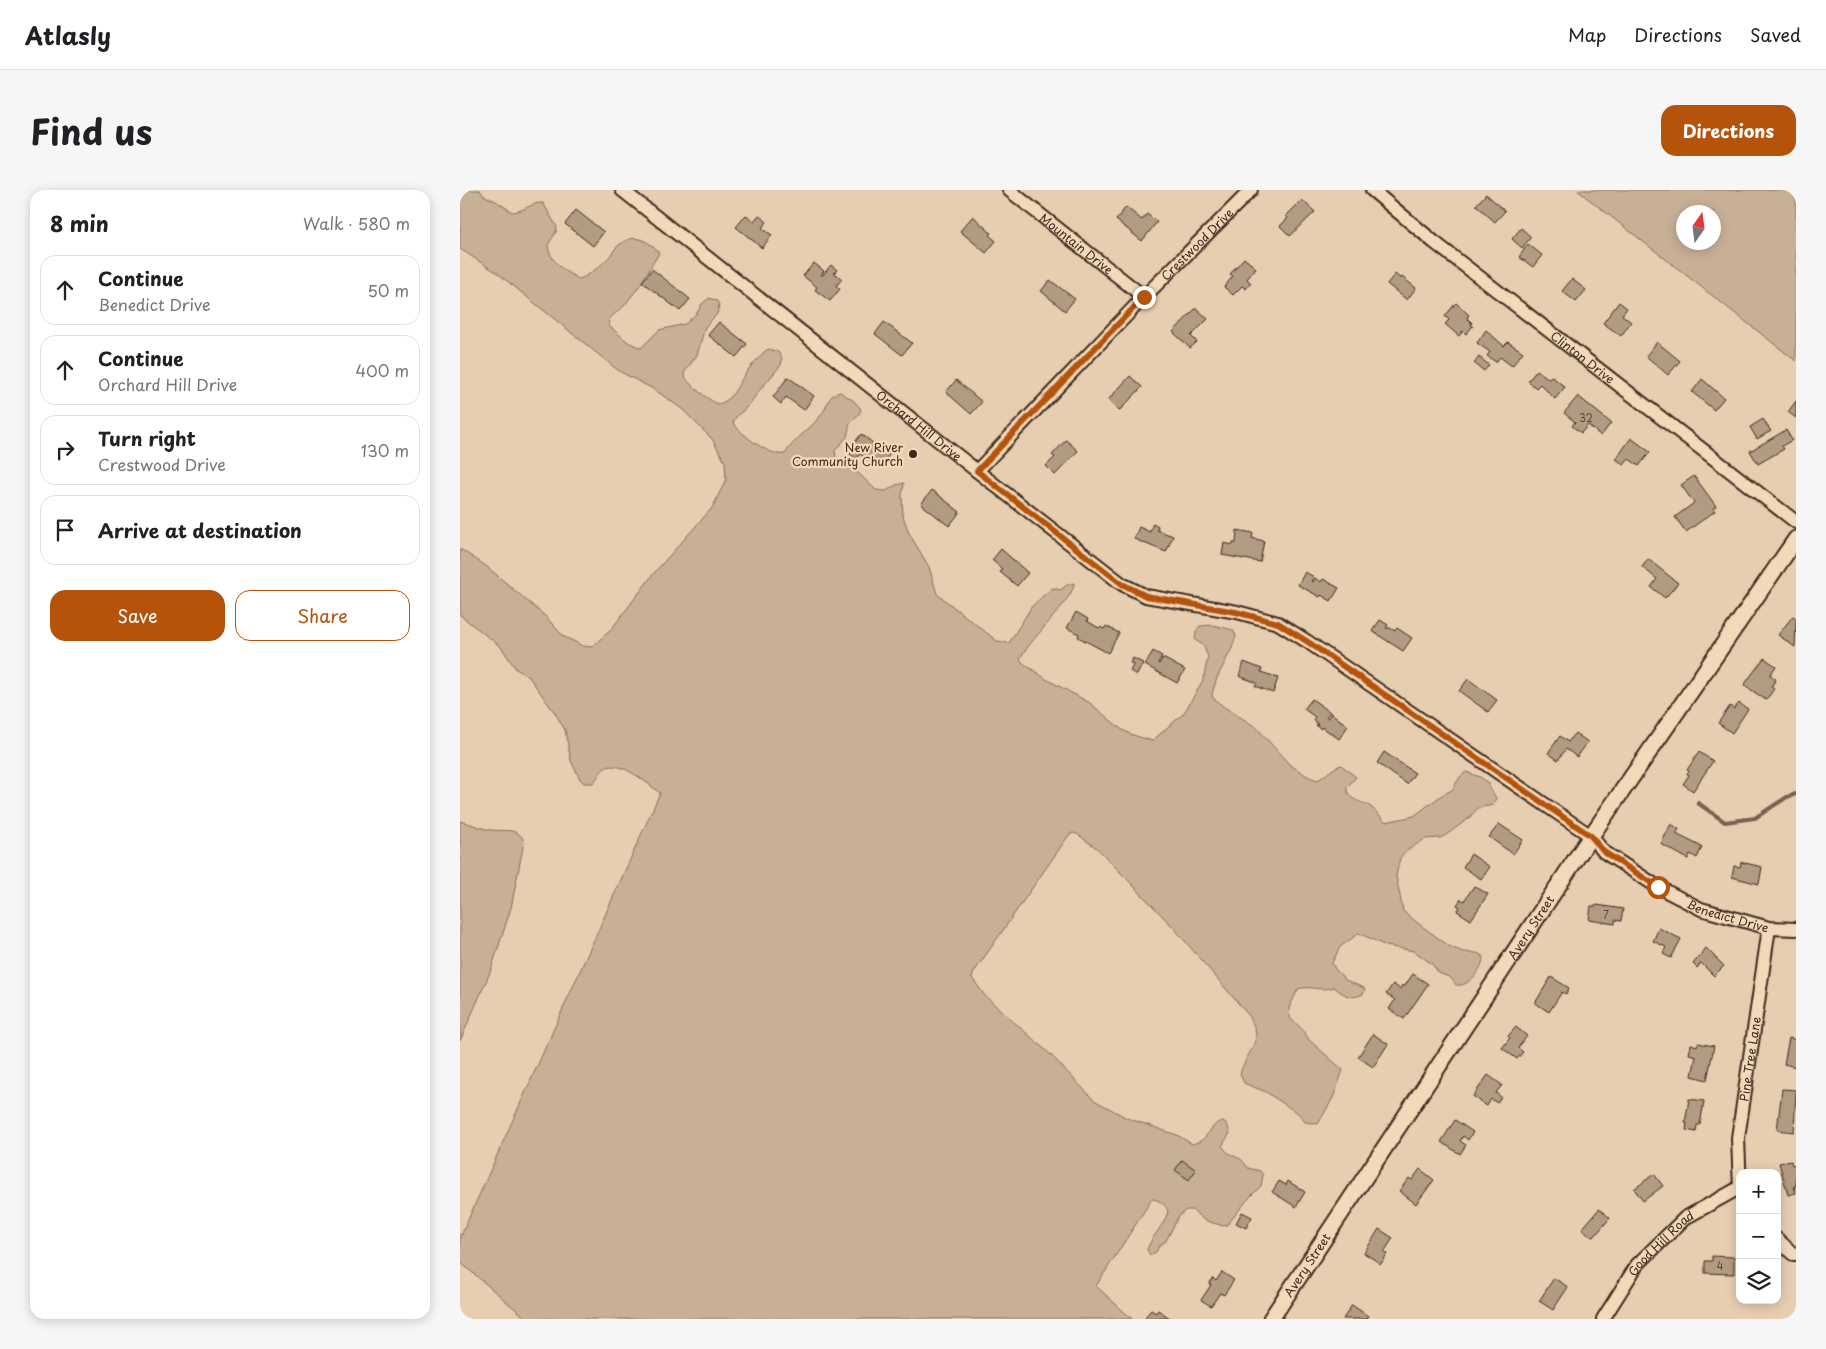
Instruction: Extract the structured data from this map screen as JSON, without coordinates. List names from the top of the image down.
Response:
{
  "streets": {
    "main road": ["Avery Street"],
    "street": [
      "Mountain Drive",
      "Crestwood Drive",
      "Clinton Drive",
      "Orchard Hill Drive",
      "Benedict Drive",
      "Pine Tree Lane",
      "Good Hill Road"
    ]
  },
  "crossings": [
    ["Mountain Drive", "Crestwood Drive"],
    ["Crestwood Drive", "Orchard Hill Drive"],
    ["Orchard Hill Drive", "Benedict Drive"],
    ["Orchard Hill Drive", "Avery Street"],
    ["Benedict Drive", "Avery Street"],
    ["Benedict Drive", "Pine Tree Lane"]
  ],
  "places": ["New River Community Church"],
  "house_numbers": ["32", "7", "4"],
  "north": "top",
  "page": {
    "header": "Atlasly",
    "nav": ["Map", "Directions", "Saved"],
    "title": "Find us",
    "buttons": [
      "Directions",
      ["Save", "Share"]
    ],
    "heading": ["8 min", "Walk · 580 m"],
    "list": [
      ["Continue", "Benedict Drive", "50 m"],
      ["Continue", "Orchard Hill Drive", "400 m"],
      ["Turn right", "Crestwood Drive", "130 m"],
      "Arrive at destination"
    ],
    "map_buttons": ["+", "−"]
  }
}
